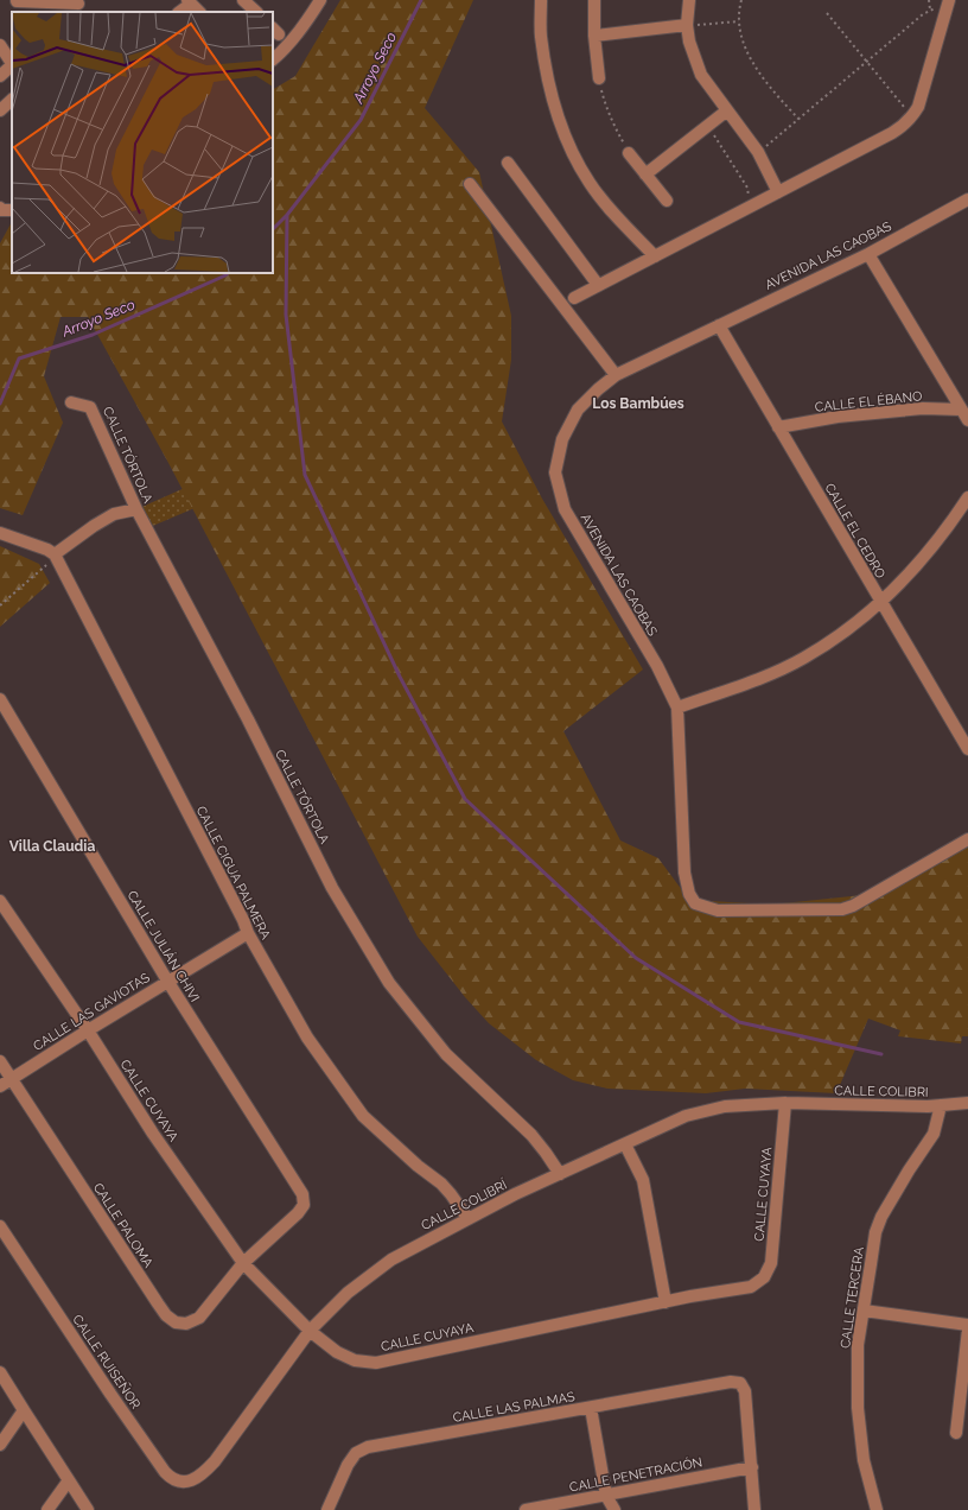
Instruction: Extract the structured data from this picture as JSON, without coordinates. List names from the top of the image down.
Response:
{
  "streets": {
    "street": [
      "AVENIDA LAS CAOBAS",
      "CALLE EL ÉBANO",
      "CALLE TÓRTOLA",
      "CALLE EL CEDRO",
      "CALLE CIGUA PALMERA",
      "CALLE JULIÁN CHIVI",
      "CALLE LAS GAVIOTAS",
      "CALLE COLIBRI",
      "CALLE CUYAYA",
      "CALLE COLIBRÍ",
      "CALLE PALOMA",
      "CALLE TERCERA",
      "CALLE RUISEÑOR",
      "CALLE LAS PALMAS",
      "CALLE PENETRACIÓN"
    ]
  },
  "crossings": [
    ["AVENIDA LAS CAOBAS", "CALLE EL CEDRO"],
    ["CALLE EL ÉBANO", "CALLE EL CEDRO"],
    ["CALLE TÓRTOLA", "CALLE COLIBRÍ"],
    ["CALLE CIGUA PALMERA", "CALLE LAS GAVIOTAS"],
    ["CALLE CIGUA PALMERA", "CALLE COLIBRÍ"],
    ["CALLE JULIÁN CHIVI", "CALLE LAS GAVIOTAS"],
    ["CALLE JULIÁN CHIVI", "CALLE PALOMA"],
    ["CALLE LAS GAVIOTAS", "CALLE CUYAYA"],
    ["CALLE LAS GAVIOTAS", "CALLE PALOMA"],
    ["CALLE COLIBRI", "CALLE COLIBRÍ"],
    ["CALLE COLIBRI", "CALLE TERCERA"],
    ["CALLE CUYAYA", "CALLE COLIBRÍ"],
    ["CALLE CUYAYA", "CALLE PALOMA"],
    ["CALLE COLIBRÍ", "CALLE RUISEÑOR"],
    ["CALLE LAS PALMAS", "CALLE PENETRACIÓN"]
  ],
  "districts": ["Los Bambúes", "Villa Claudia"],
  "water": ["Arroyo Seco"]
}
